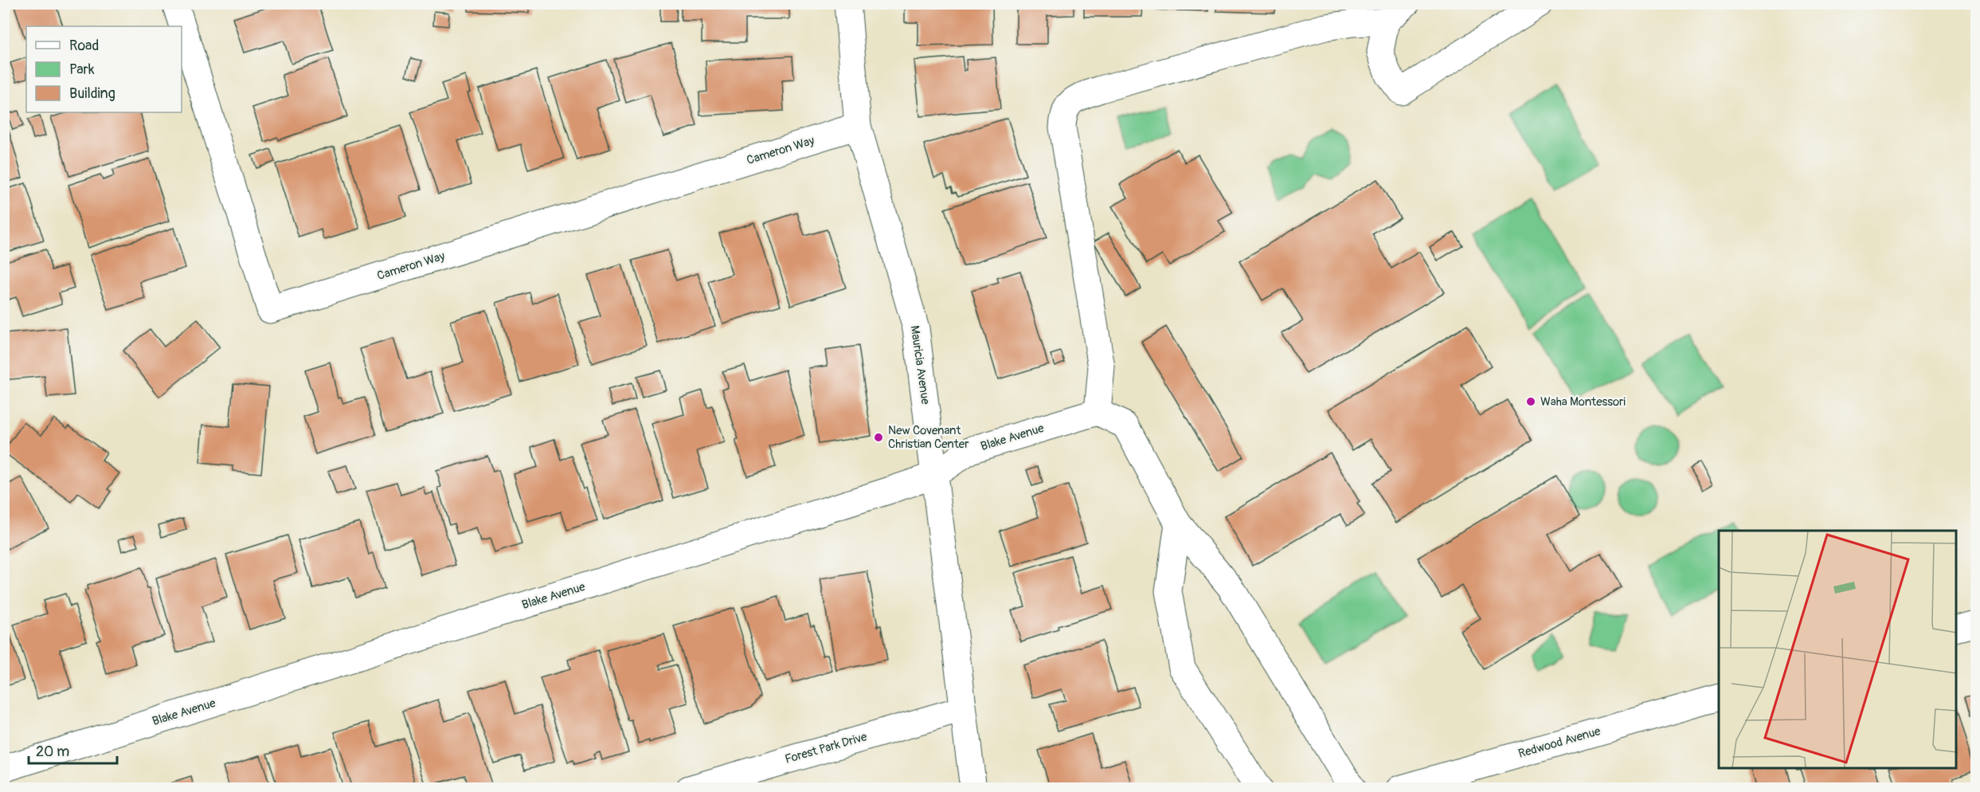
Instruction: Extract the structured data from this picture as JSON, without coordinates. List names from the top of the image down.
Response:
{
  "streets": {
    "street": [
      "Cameron Way",
      "Mauricia Avenue",
      "Blake Avenue",
      "Redwood Avenue",
      "Forest Park Drive"
    ]
  },
  "crossings": [
    ["Cameron Way", "Mauricia Avenue"],
    ["Mauricia Avenue", "Blake Avenue"],
    ["Mauricia Avenue", "Forest Park Drive"]
  ],
  "places": ["Waha Montessori", "New Covenant Christian Center"],
  "legend": ["Road", "Park", "Building"],
  "scale_bar": "20 m"
}
